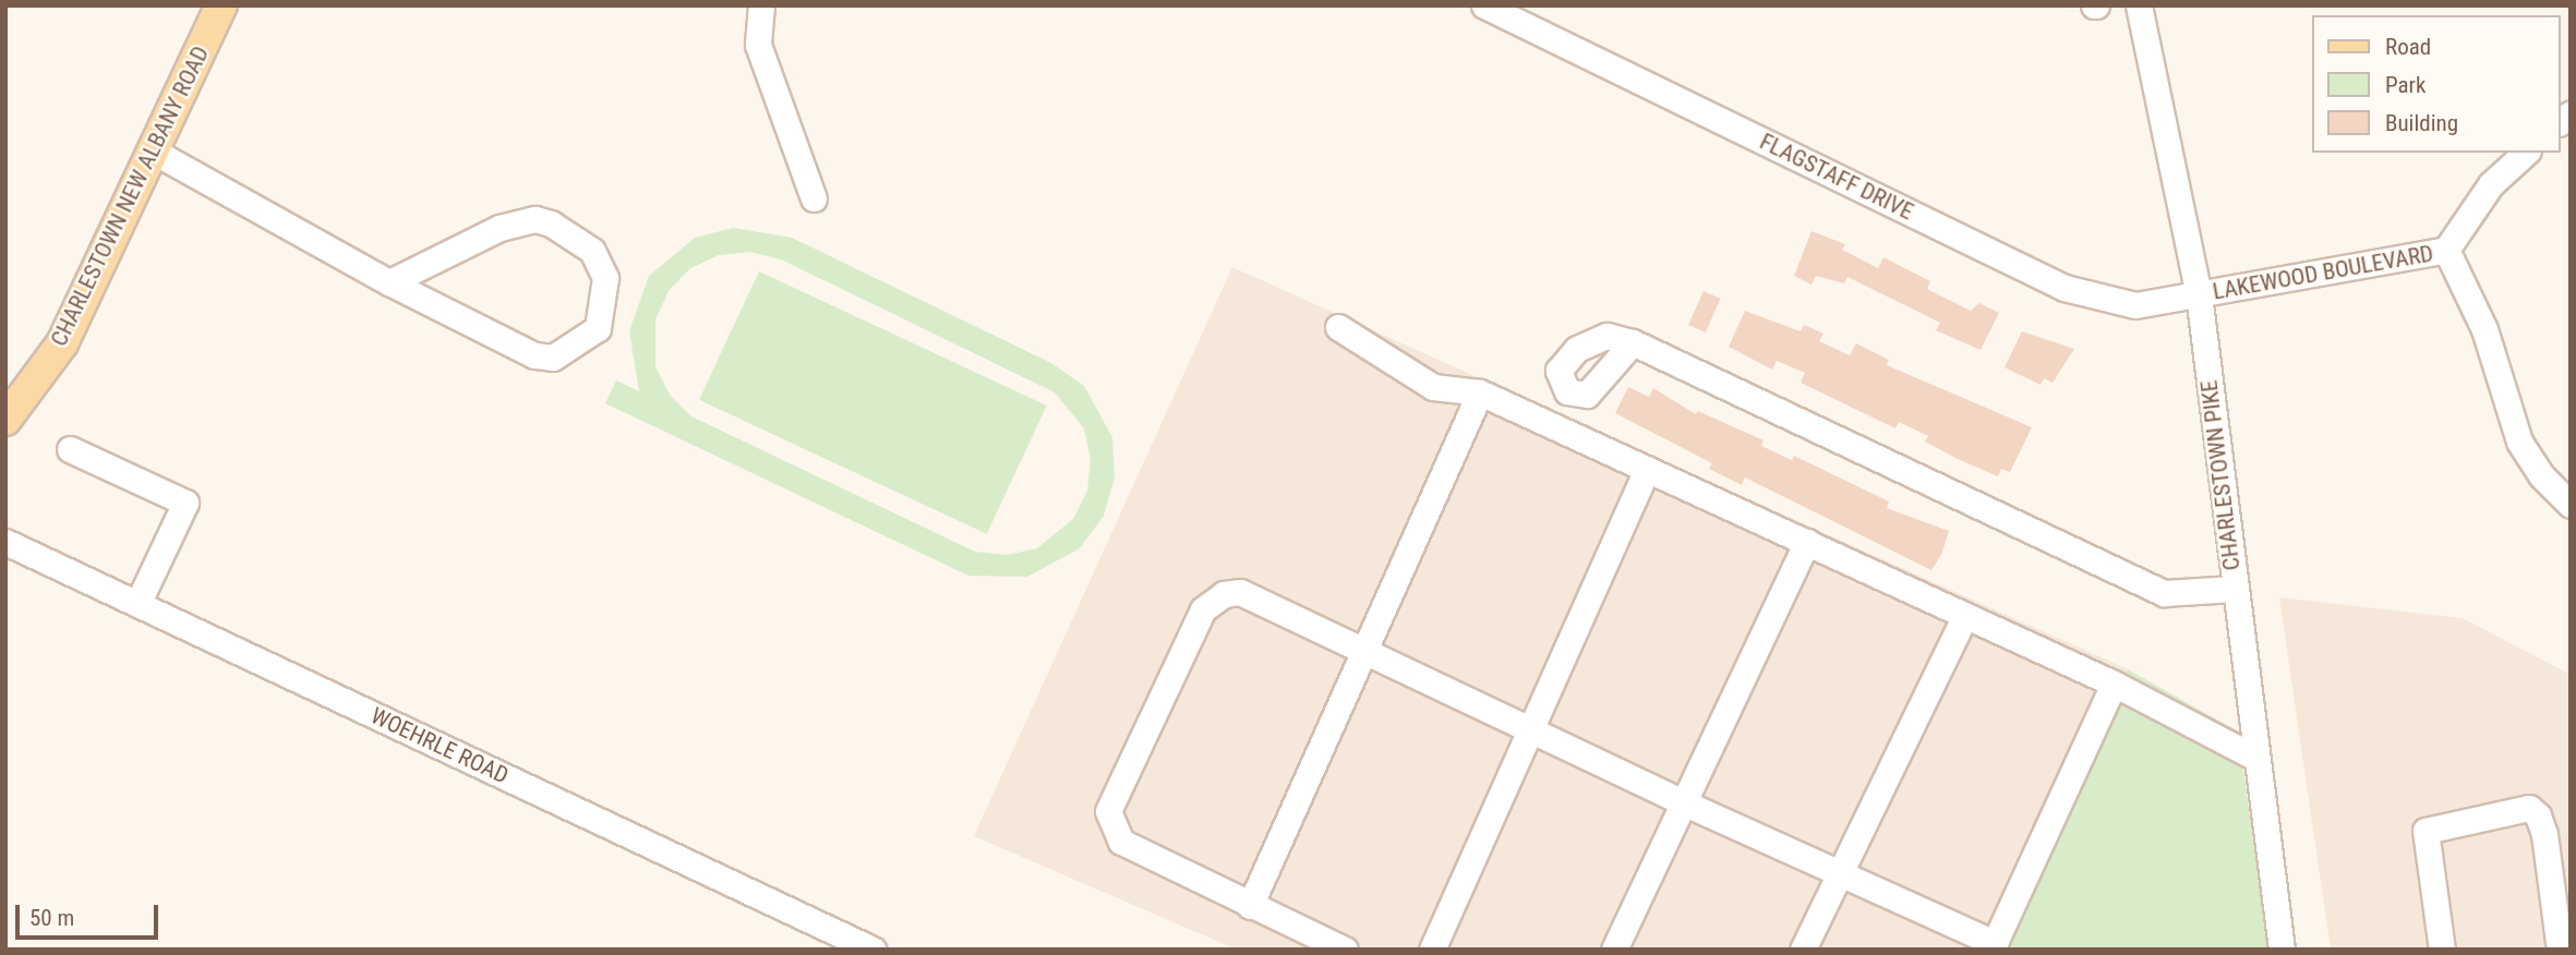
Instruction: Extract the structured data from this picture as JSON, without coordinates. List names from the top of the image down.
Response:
{
  "streets": {
    "main road": ["CHARLESTOWN NEW ALBANY ROAD"],
    "street": [
      "FLAGSTAFF DRIVE",
      "LAKEWOOD BOULEVARD",
      "CHARLESTOWN PIKE",
      "WOEHRLE ROAD"
    ]
  },
  "crossings": [
    ["FLAGSTAFF DRIVE", "LAKEWOOD BOULEVARD"],
    ["FLAGSTAFF DRIVE", "CHARLESTOWN PIKE"],
    ["LAKEWOOD BOULEVARD", "CHARLESTOWN PIKE"]
  ],
  "legend": ["Road", "Park", "Building"],
  "scale_bar": "50 m"
}
